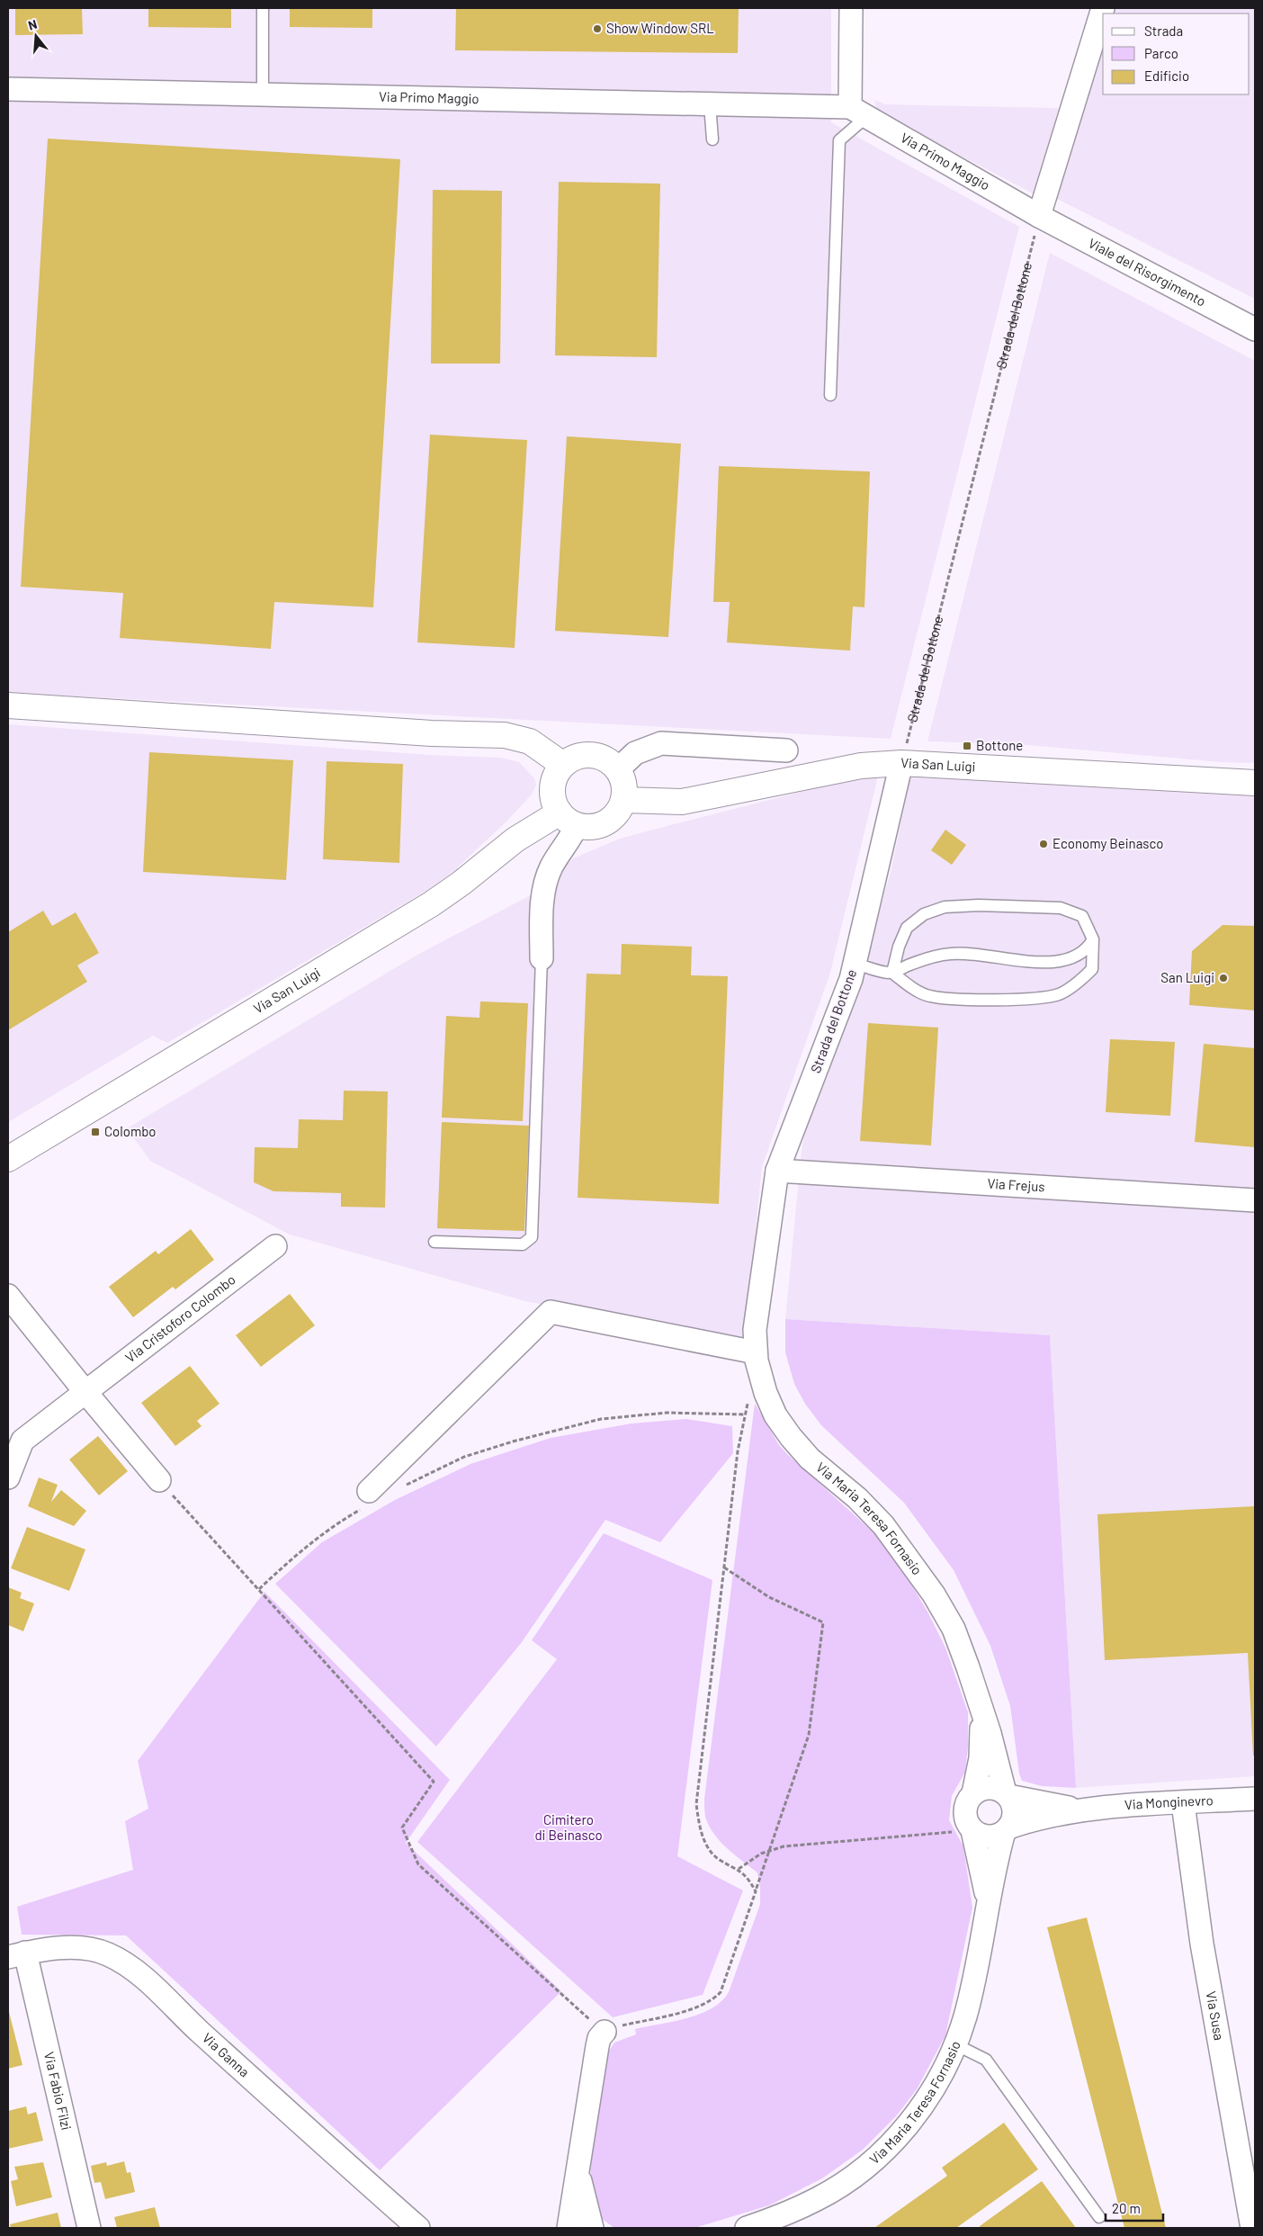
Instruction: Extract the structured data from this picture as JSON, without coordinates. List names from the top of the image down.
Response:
{
  "streets": {
    "street": [
      "Via Primo Maggio",
      "Viale del Risorgimento",
      "Strada del Bottone",
      "Via San Luigi",
      "Via Frejus",
      "Via Cristoforo Colombo",
      "Via Maria Teresa Fornasio",
      "Via Monginevro",
      "Via Susa",
      "Via Ganna",
      "Via Fabio Filzi"
    ]
  },
  "crossings": [
    ["Via Primo Maggio", "Viale del Risorgimento"],
    ["Via Primo Maggio", "Strada del Bottone"],
    ["Viale del Risorgimento", "Strada del Bottone"],
    ["Strada del Bottone", "Via San Luigi"],
    ["Strada del Bottone", "Via Frejus"],
    ["Strada del Bottone", "Via Maria Teresa Fornasio"],
    ["Via Maria Teresa Fornasio", "Via Monginevro"],
    ["Via Monginevro", "Via Susa"],
    ["Via Ganna", "Via Fabio Filzi"]
  ],
  "parks": ["Cimitero di Beinasco"],
  "places": {
    "other": ["Show Window SRL", "Economy Beinasco", "San Luigi"],
    "transit": ["Bottone", "Colombo"]
  },
  "legend": ["Strada", "Parco", "Edificio"],
  "scale_bar": "20 m",
  "north": "top"
}
